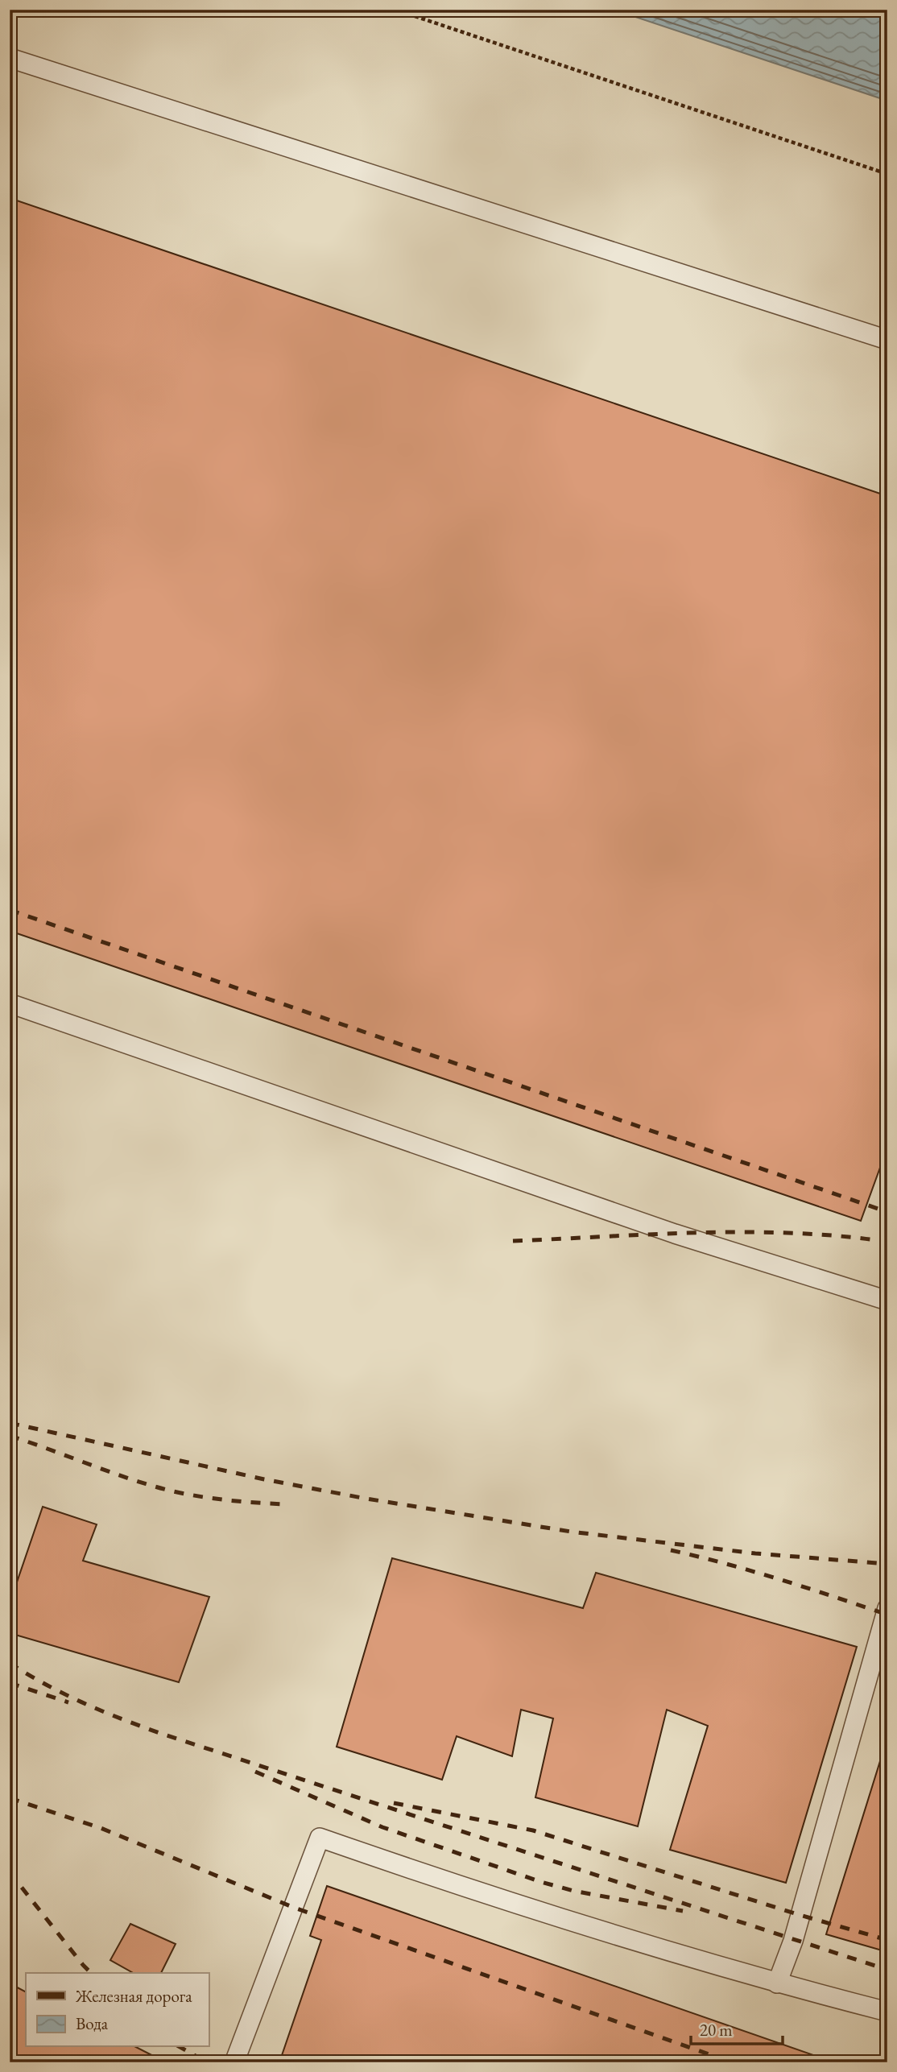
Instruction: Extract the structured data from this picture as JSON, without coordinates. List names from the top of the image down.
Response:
{
  "legend": ["Железная дорога", "Вода"],
  "scale_bar": "20 m"
}
